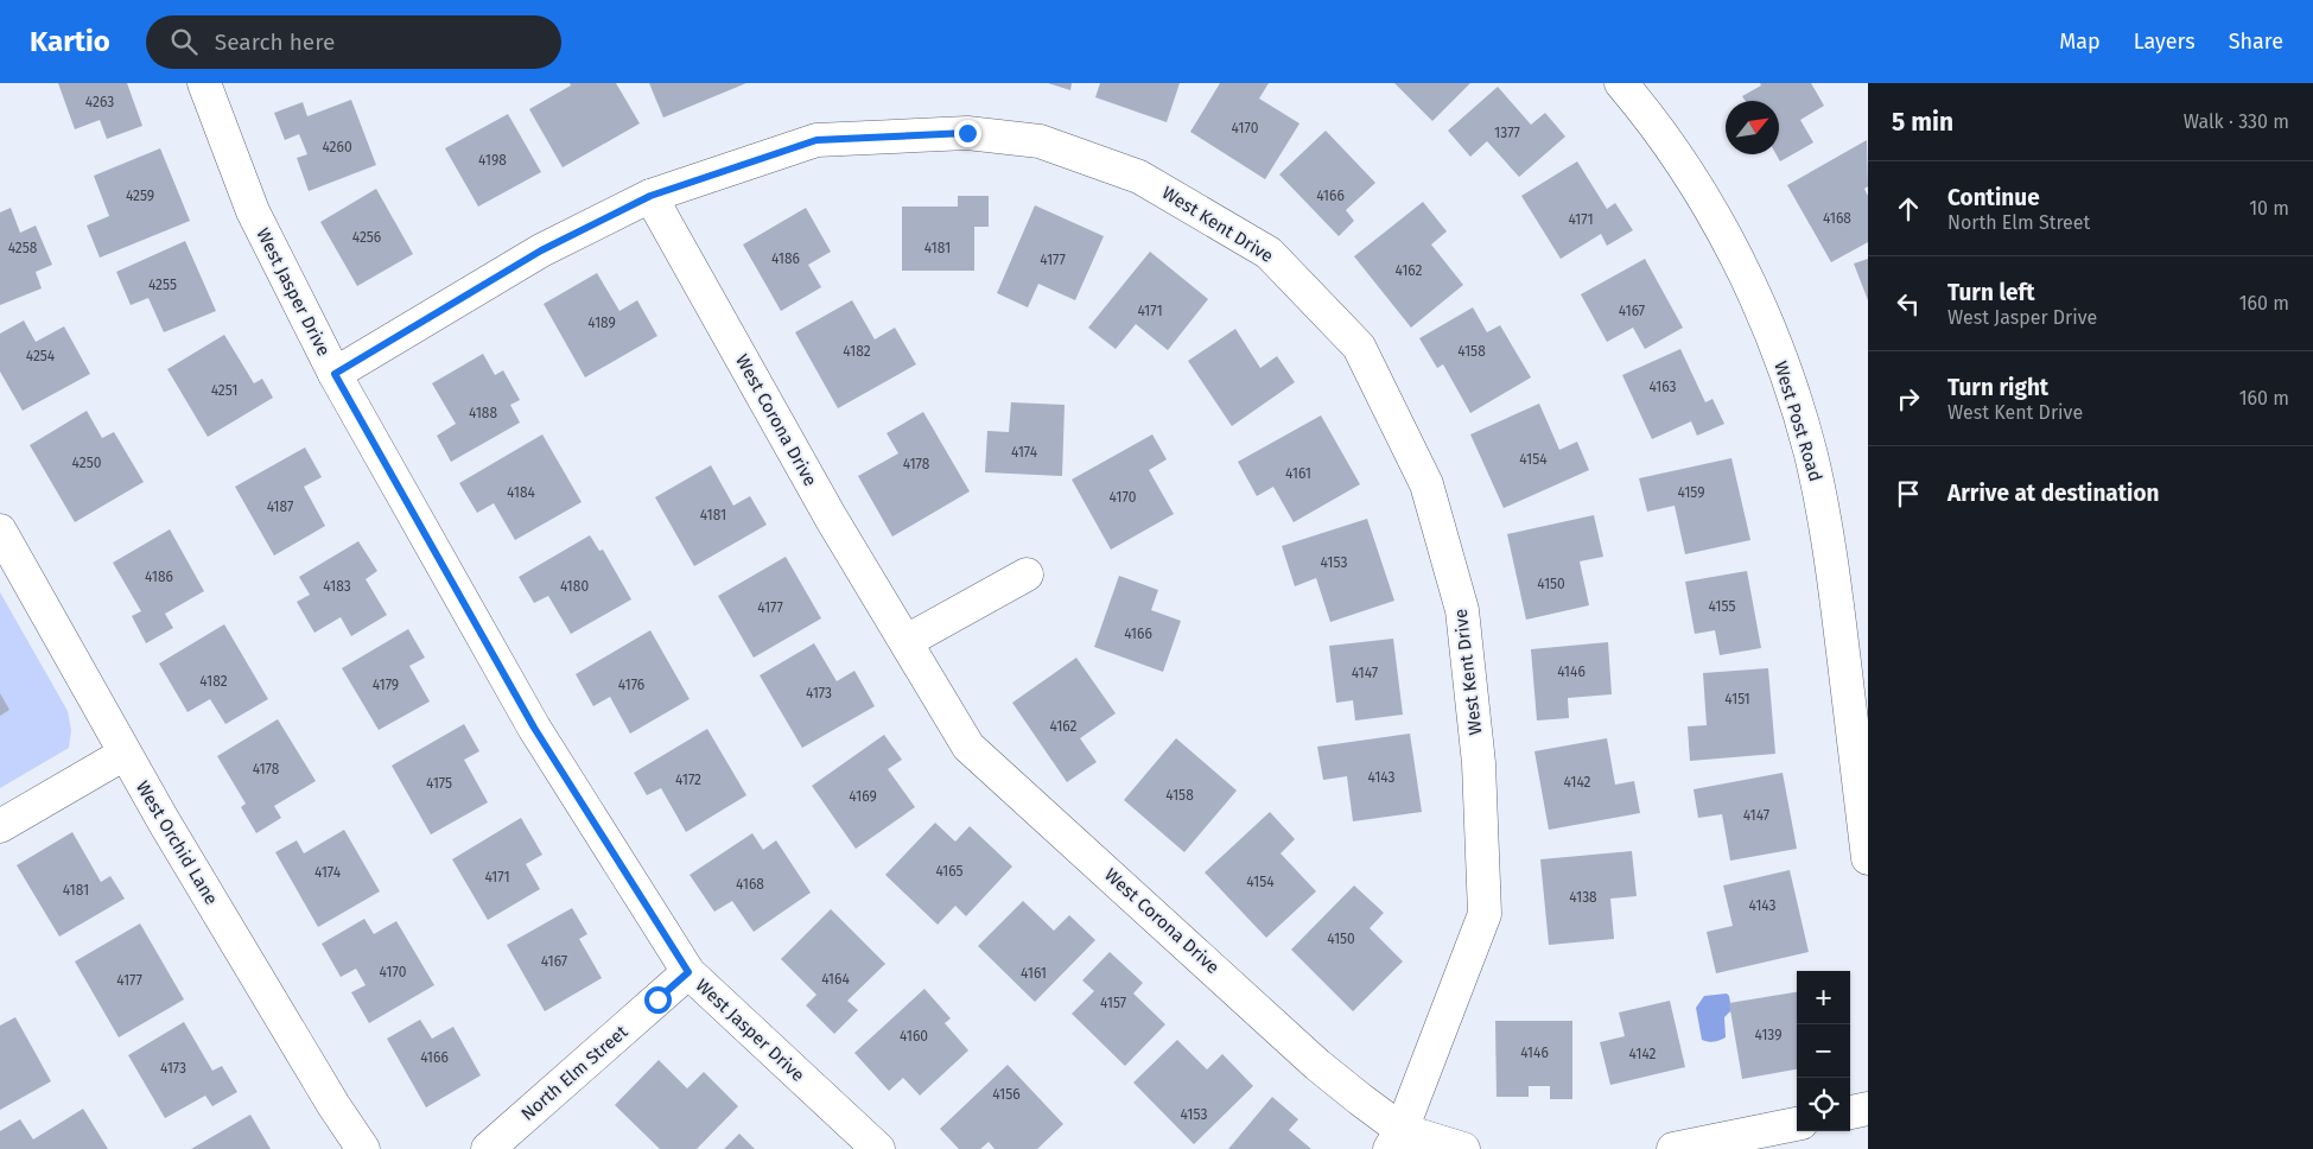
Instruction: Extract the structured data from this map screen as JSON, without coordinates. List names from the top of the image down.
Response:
{
  "streets": {
    "street": [
      "West Kent Drive",
      "West Jasper Drive",
      "West Corona Drive",
      "West Post Road",
      "West Orchid Lane",
      "North Elm Street"
    ]
  },
  "crossings": [
    ["West Kent Drive", "West Jasper Drive"],
    ["West Kent Drive", "West Corona Drive"],
    ["West Jasper Drive", "North Elm Street"]
  ],
  "house_numbers": [
    "4263",
    "4170",
    "1377",
    "4260",
    "4198",
    "4259",
    "4166",
    "4168",
    "4171",
    "4256",
    "4258",
    "4181",
    "4186",
    "4177",
    "4162",
    "4255",
    "4171",
    "4167",
    "4189",
    "4182",
    "4158",
    "4254",
    "4163",
    "4251",
    "4188",
    "4174",
    "4154",
    "4250",
    "4178",
    "4161",
    "4184",
    "4159",
    "4170",
    "4187",
    "4181",
    "4153",
    "4186",
    "4150",
    "4183",
    "4180",
    "4155",
    "4177",
    "4166",
    "4146",
    "4147",
    "4182",
    "4179",
    "4176",
    "4173",
    "4151",
    "4162",
    "4178",
    "4143",
    "4172",
    "4142",
    "4175",
    "4158",
    "4169",
    "4147",
    "4165",
    "4174",
    "4171",
    "4154",
    "4168",
    "4181",
    "4138",
    "4143",
    "4150",
    "4167",
    "4170",
    "4161",
    "4164",
    "4177",
    "4157",
    "4139",
    "4160",
    "4146",
    "4142",
    "4166",
    "4173",
    "4156",
    "4153"
  ],
  "north": "top right",
  "page": {
    "header": "Kartio",
    "search": "Search here",
    "nav": ["Map", "Layers", "Share"],
    "heading": ["5 min", "Walk · 330 m"],
    "list": [
      ["Continue", "North Elm Street", "10 m"],
      ["Turn left", "West Jasper Drive", "160 m"],
      ["Turn right", "West Kent Drive", "160 m"],
      "Arrive at destination"
    ],
    "map_buttons": ["+", "−"]
  }
}
